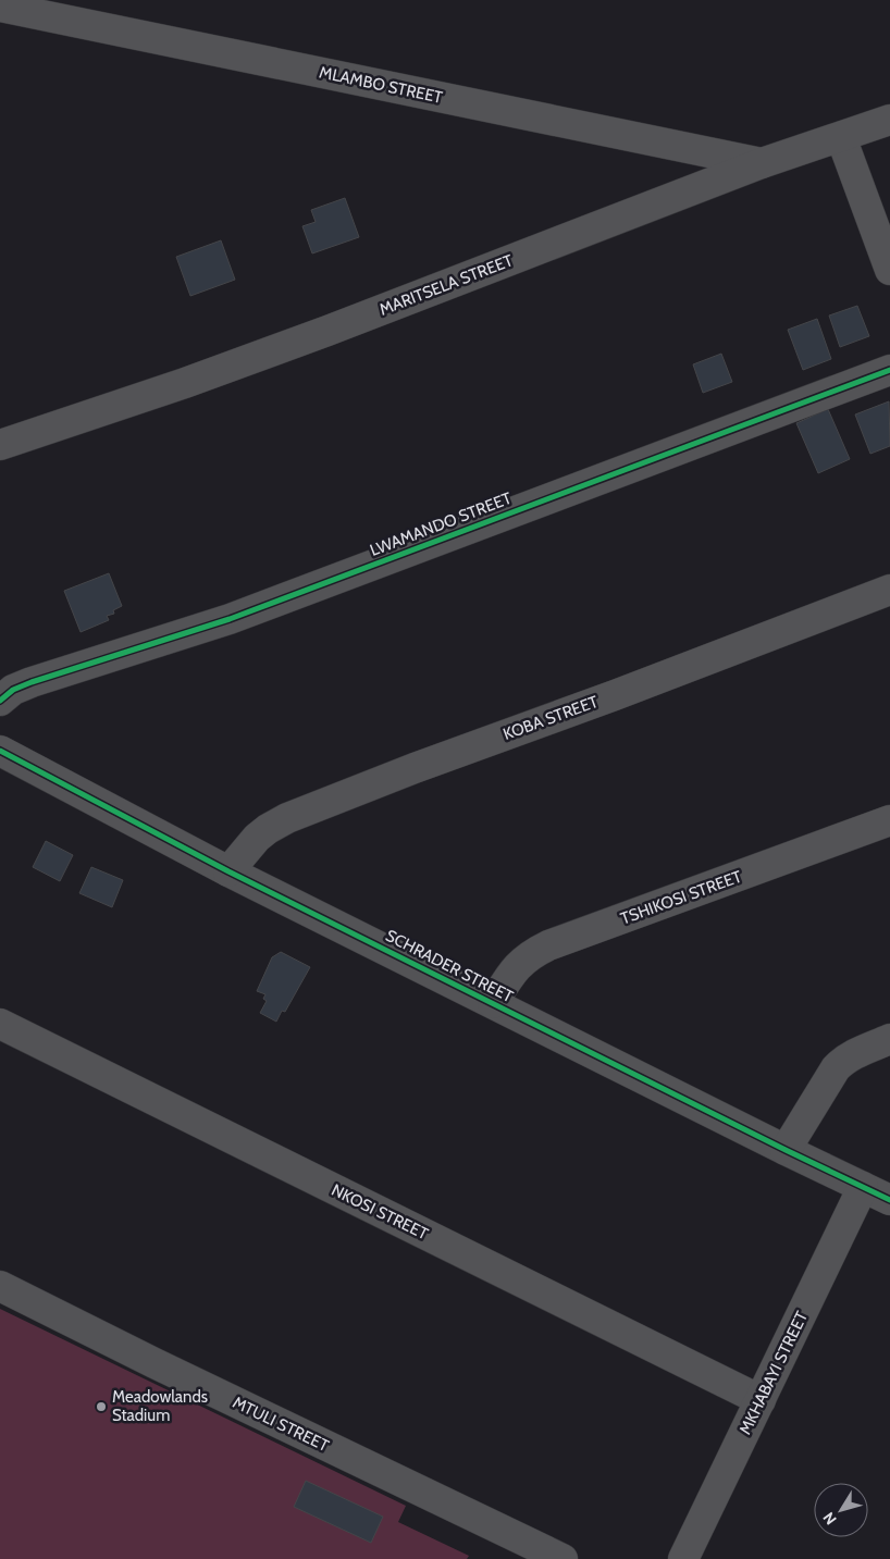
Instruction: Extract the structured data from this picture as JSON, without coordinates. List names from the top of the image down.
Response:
{
  "streets": {
    "street": [
      "MLAMBO STREET",
      "MARITSELA STREET",
      "LWAMANDO STREET",
      "KOBA STREET",
      "TSHIKOSI STREET",
      "SCHRADER STREET",
      "NKOSI STREET",
      "MKHABAYI STREET",
      "MTULI STREET"
    ]
  },
  "crossings": [
    ["MLAMBO STREET", "MARITSELA STREET"],
    ["KOBA STREET", "SCHRADER STREET"],
    ["TSHIKOSI STREET", "SCHRADER STREET"],
    ["SCHRADER STREET", "MKHABAYI STREET"],
    ["NKOSI STREET", "MKHABAYI STREET"]
  ],
  "places": ["Meadowlands Stadium"],
  "north": "bottom left"
}
